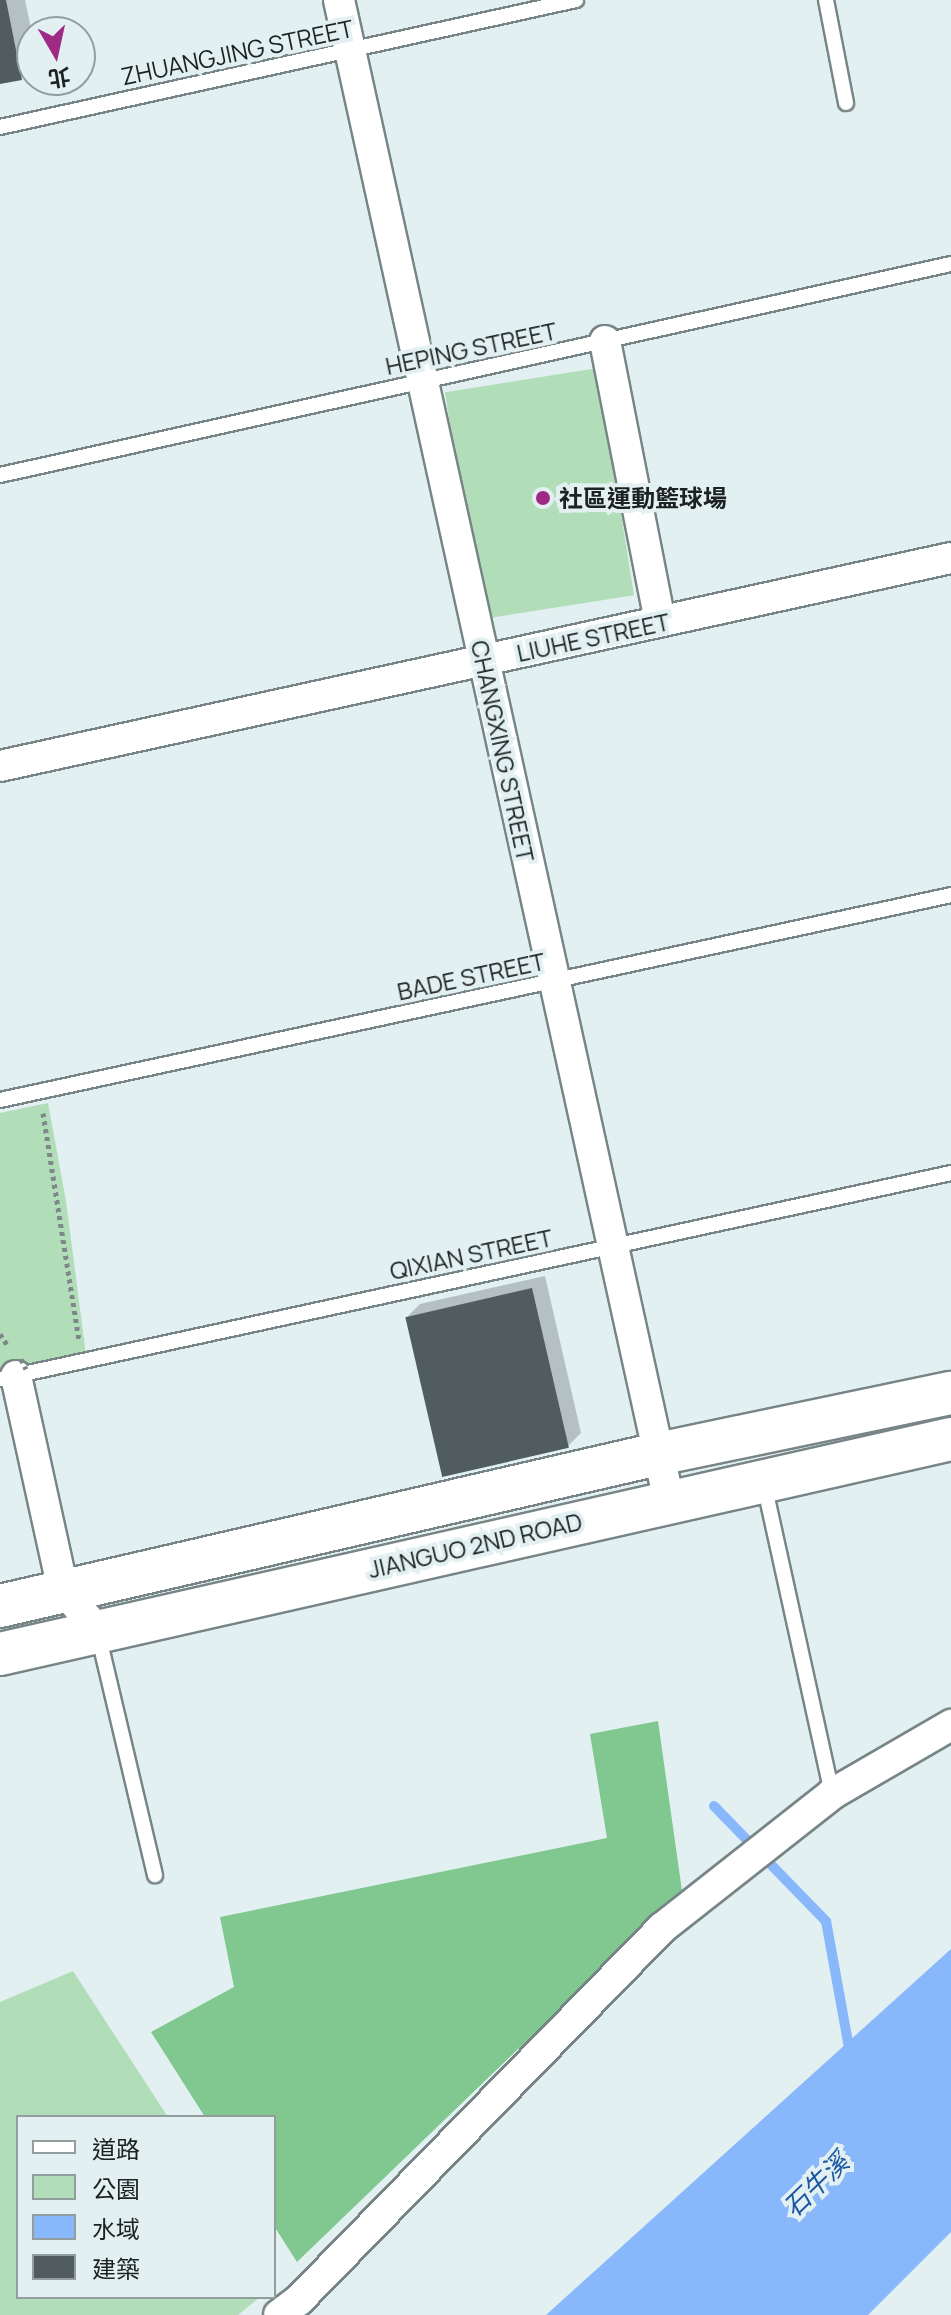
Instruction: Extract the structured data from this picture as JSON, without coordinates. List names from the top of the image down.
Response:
{
  "streets": {
    "street": ["LIUHE STREET", "CHANGXING STREET", "JIANGUO 2ND ROAD"],
    "lane": [
      "ZHUANGJING STREET",
      "HEPING STREET",
      "BADE STREET",
      "QIXIAN STREET"
    ]
  },
  "crossings": [
    ["ZHUANGJING STREET", "CHANGXING STREET"],
    ["HEPING STREET", "CHANGXING STREET"],
    ["LIUHE STREET", "CHANGXING STREET"],
    ["CHANGXING STREET", "BADE STREET"],
    ["CHANGXING STREET", "QIXIAN STREET"],
    ["CHANGXING STREET", "JIANGUO 2ND ROAD"]
  ],
  "water": ["石牛溪"],
  "places": ["社區運動籃球場"],
  "legend": [
    "道路",
    "公園",
    "水域",
    "建築"
  ],
  "north": "bottom"
}
